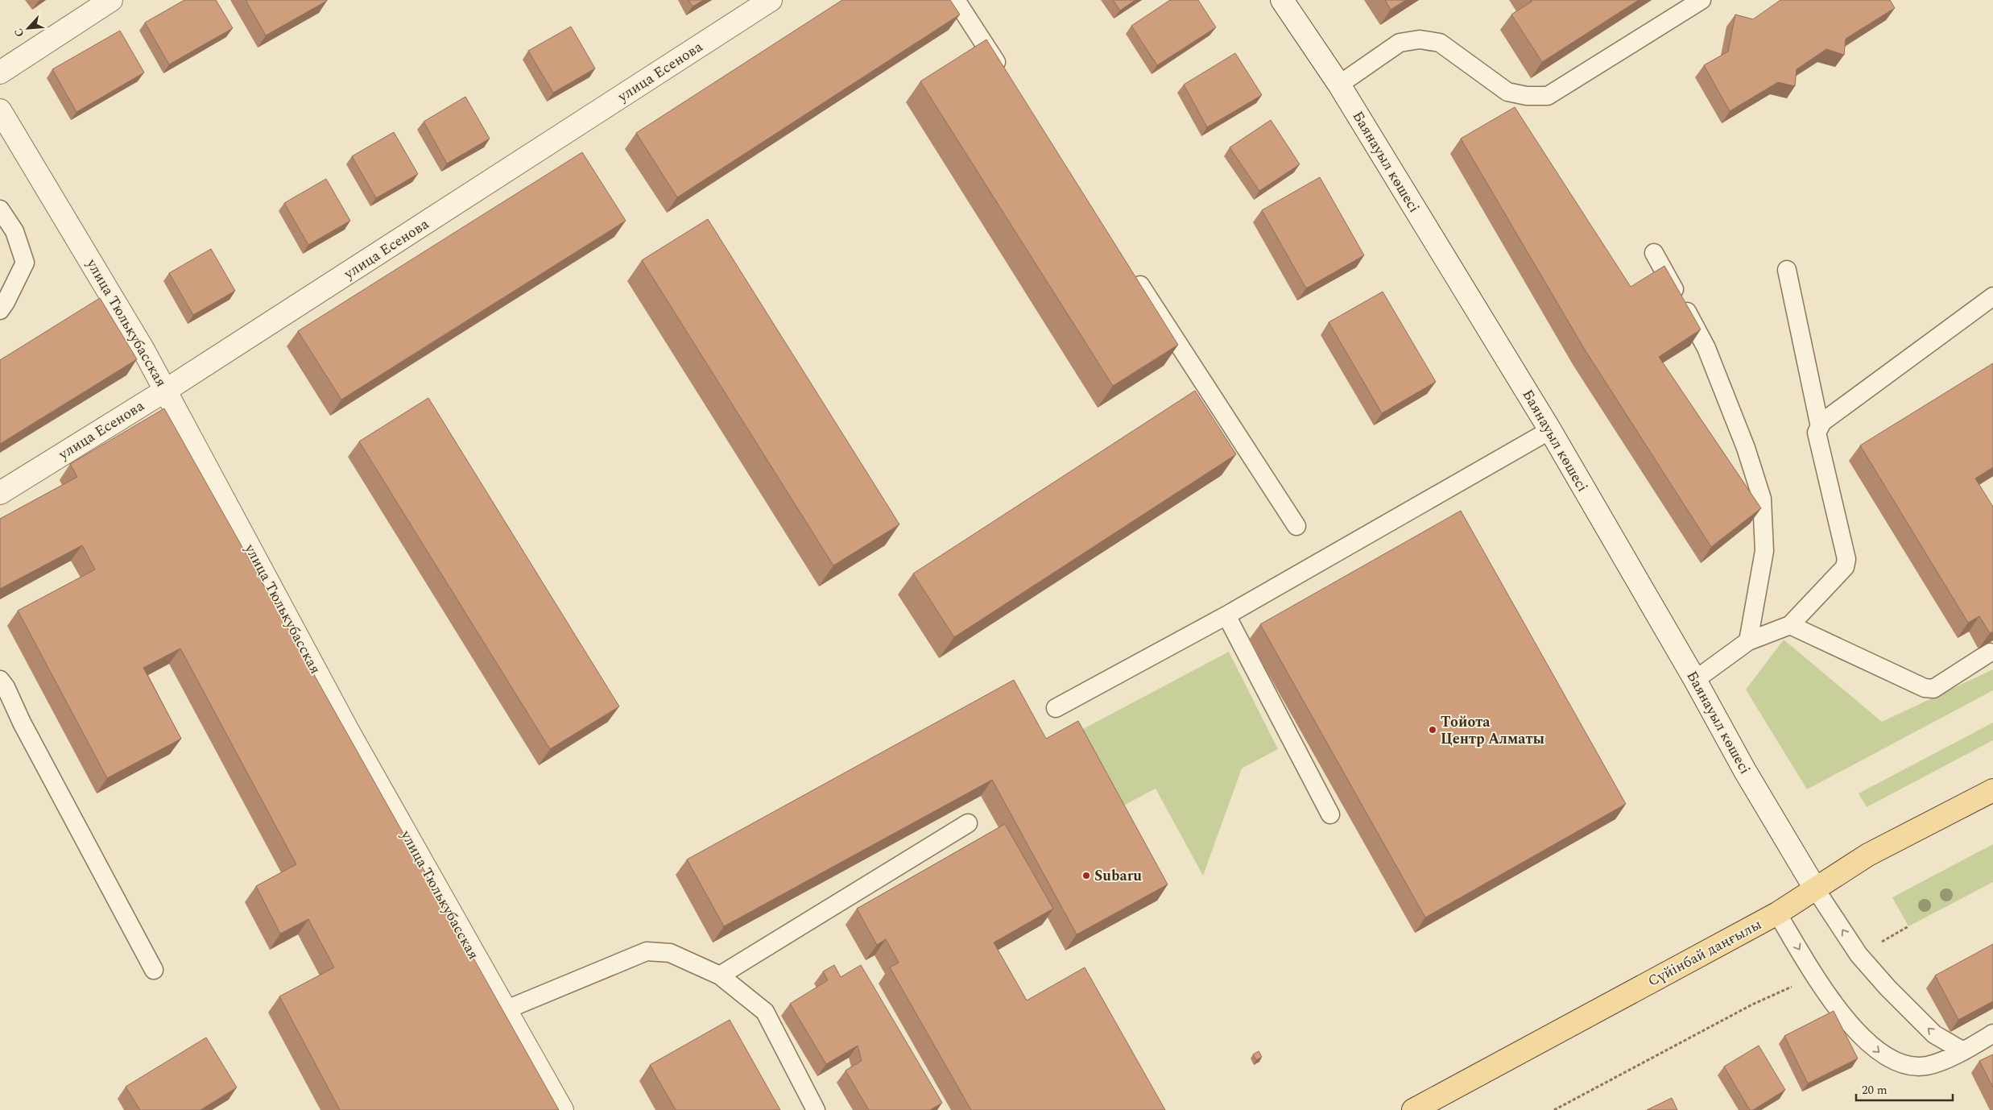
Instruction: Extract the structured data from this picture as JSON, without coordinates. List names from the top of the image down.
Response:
{
  "streets": {
    "main road": ["Сүйінбай даңғылы"],
    "street": ["улица Есенова", "Баянауыл көшесі", "улица Тюлькубасская"]
  },
  "crossings": [
    ["улица Есенова", "улица Тюлькубасская"],
    ["Баянауыл көшесі", "Сүйінбай даңғылы"]
  ],
  "places": ["Тойота Центр Алматы", "Subaru"],
  "scale_bar": "20 m",
  "north": "bottom left"
}
